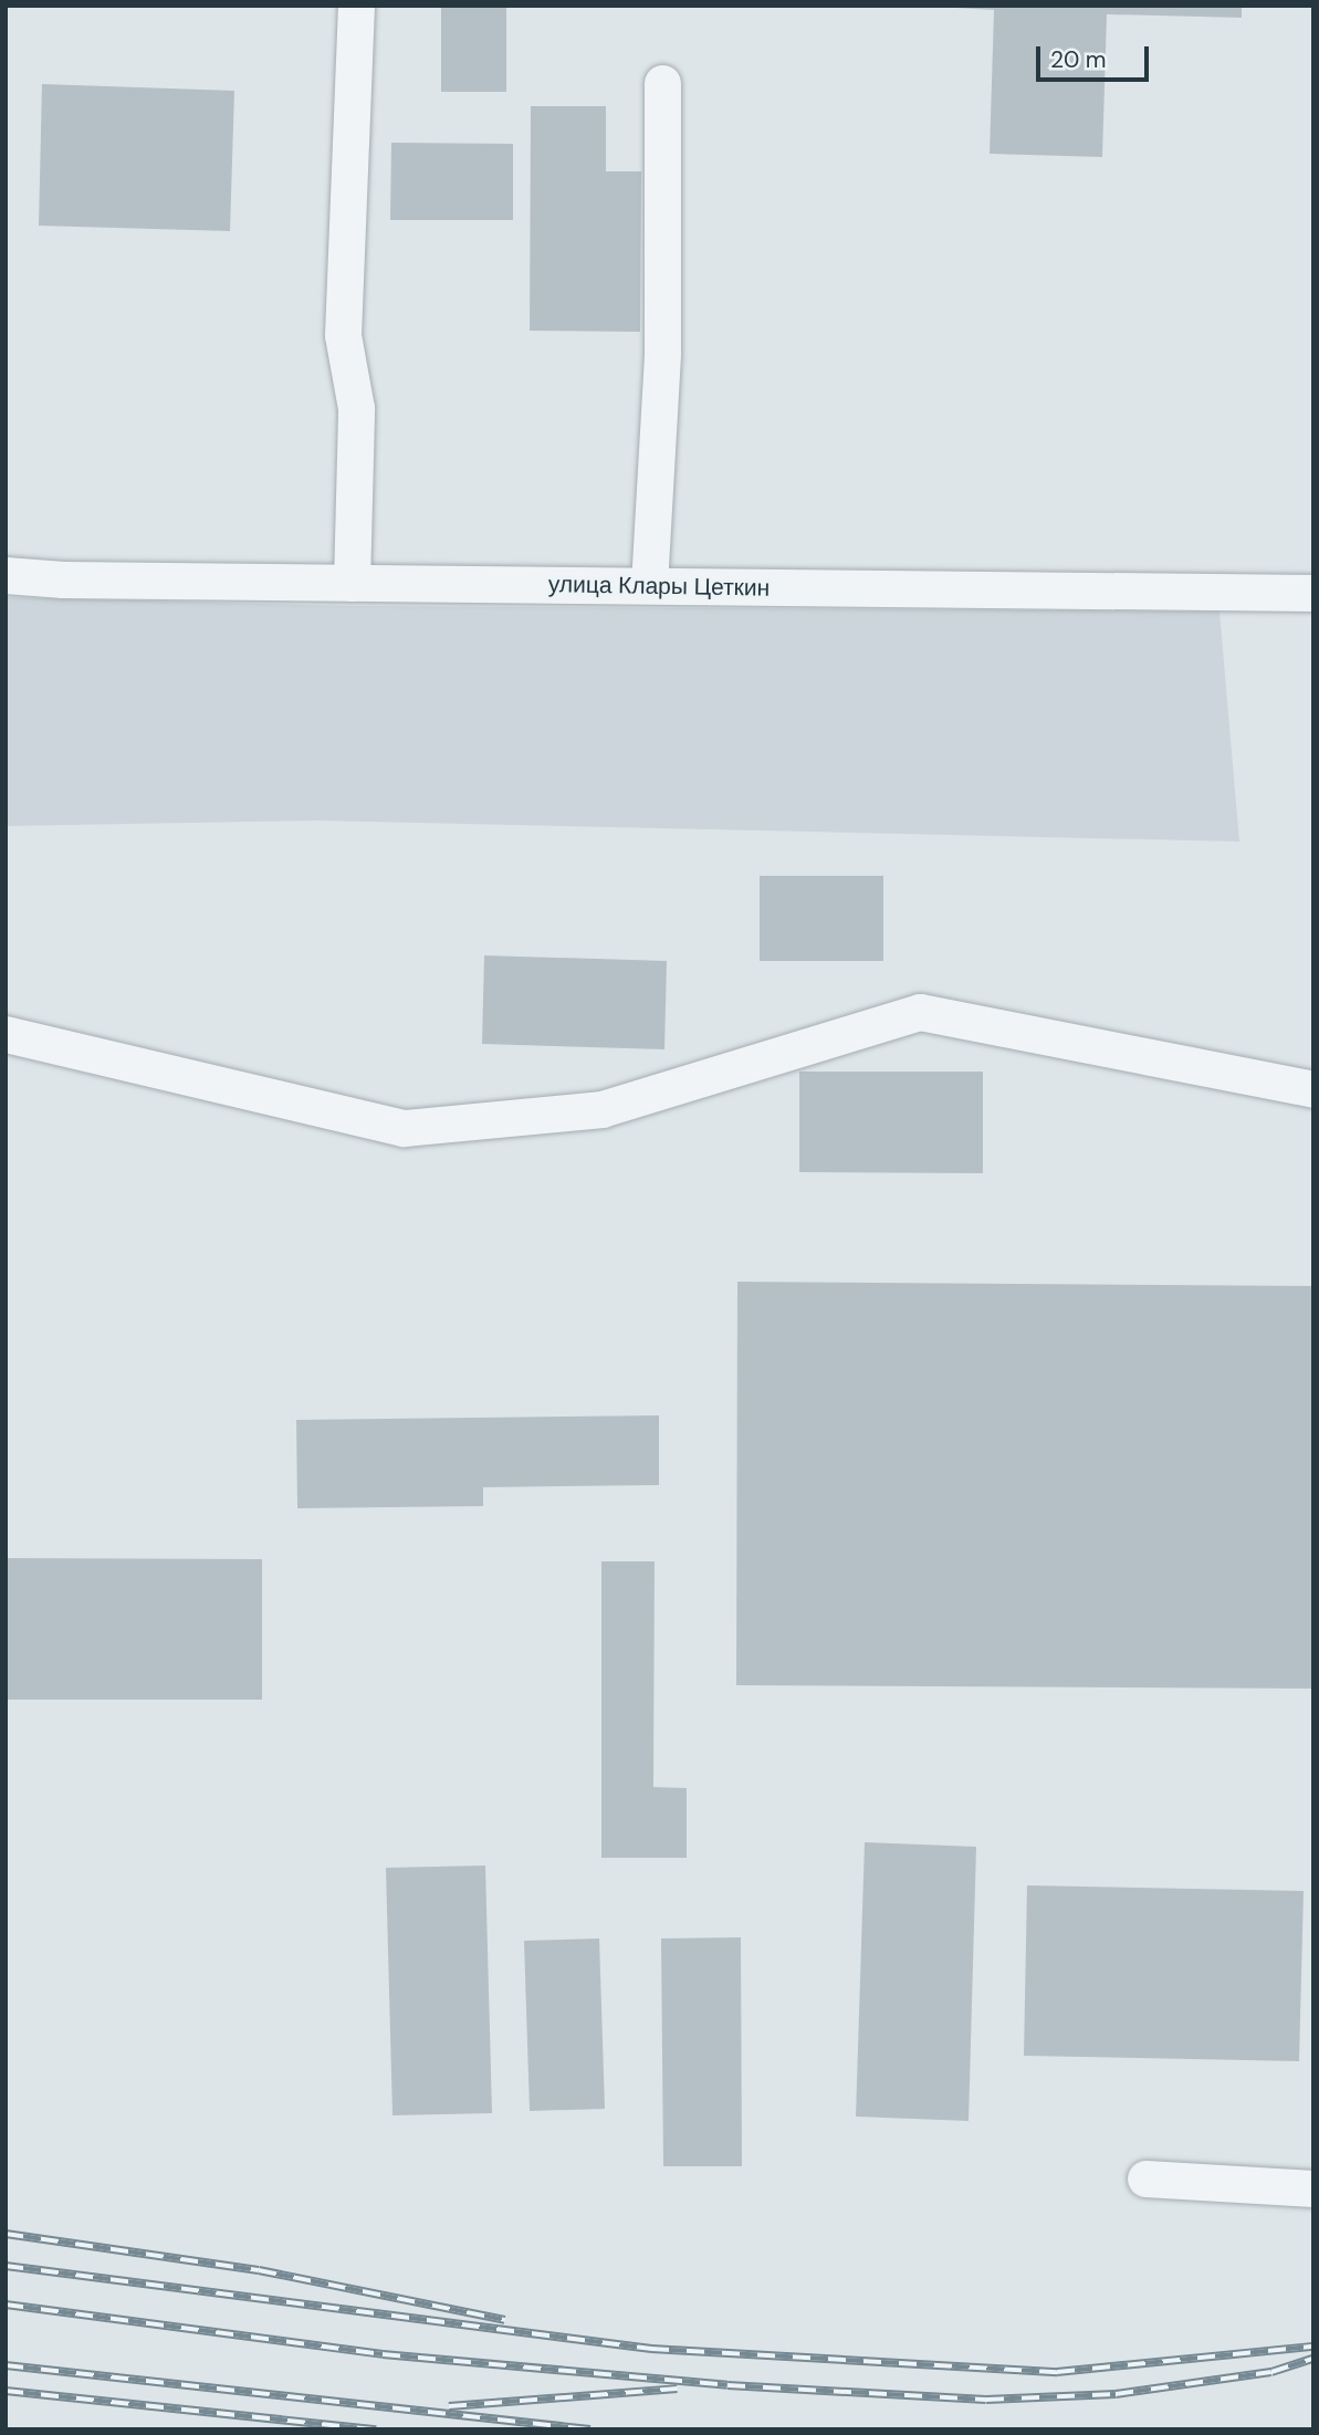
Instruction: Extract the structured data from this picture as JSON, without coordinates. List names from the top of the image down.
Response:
{
  "streets": {
    "street": ["улица Клары Цеткин"]
  },
  "scale_bar": "20 m"
}
